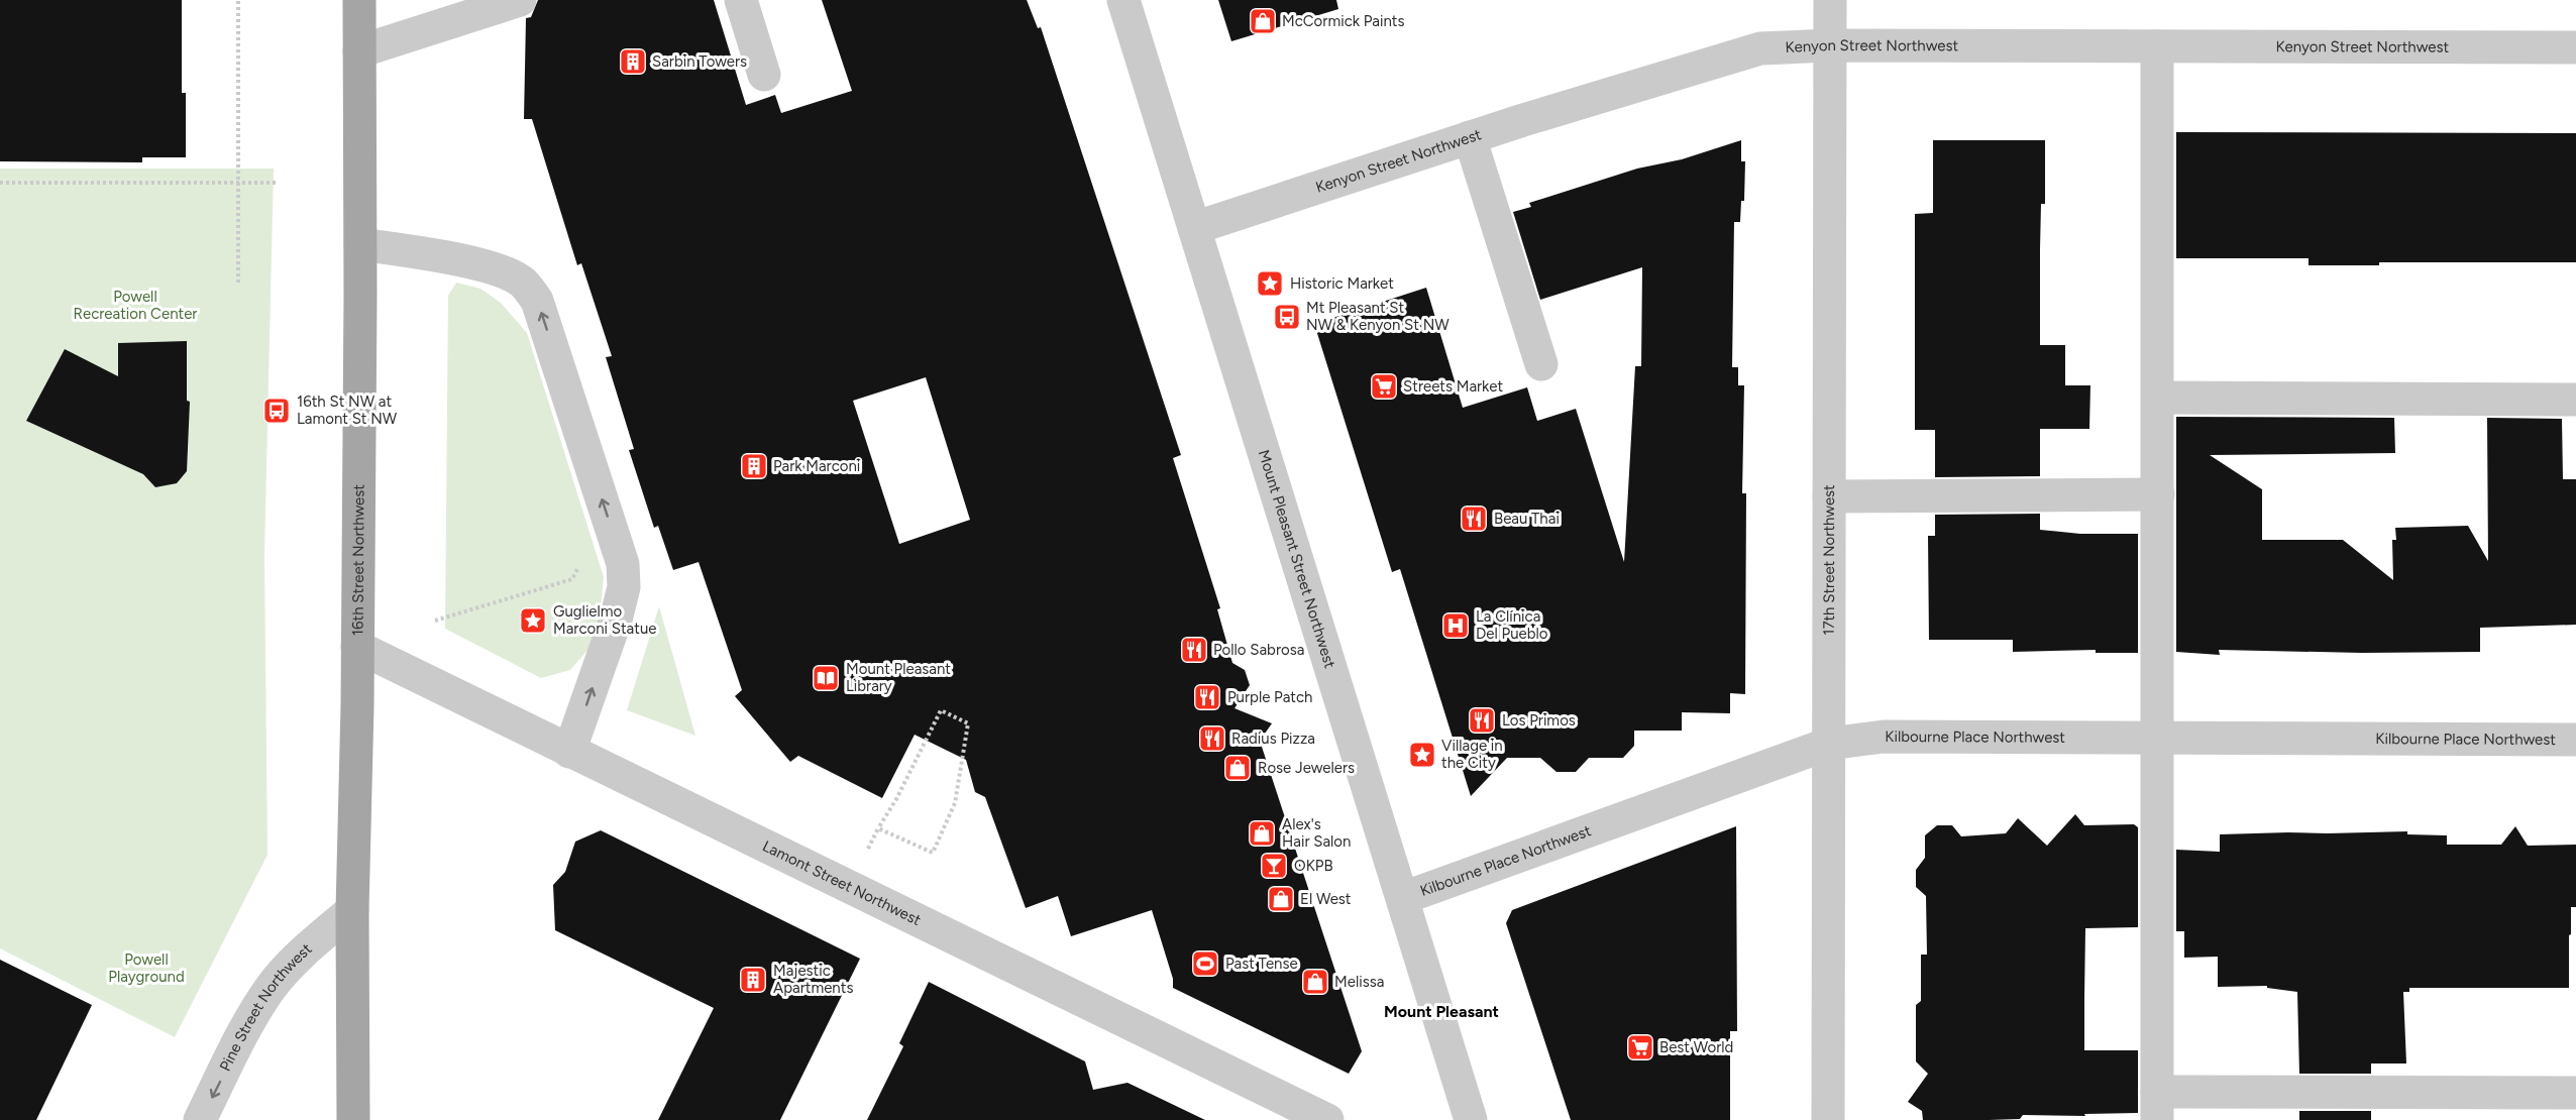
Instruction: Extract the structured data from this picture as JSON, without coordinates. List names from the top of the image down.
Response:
{
  "streets": {
    "main road": ["16th Street Northwest"],
    "street": [
      "Kenyon Street Northwest",
      "Mount Pleasant Street Northwest",
      "17th Street Northwest",
      "Kilbourne Place Northwest",
      "Lamont Street Northwest",
      "Pine Street Northwest"
    ]
  },
  "crossings": [
    ["Kenyon Street Northwest", "Mount Pleasant Street Northwest"],
    ["Kenyon Street Northwest", "17th Street Northwest"],
    ["16th Street Northwest", "Lamont Street Northwest"],
    ["16th Street Northwest", "Pine Street Northwest"],
    ["Mount Pleasant Street Northwest", "Kilbourne Place Northwest"],
    ["17th Street Northwest", "Kilbourne Place Northwest"]
  ],
  "one_way": ["Pine Street Northwest"],
  "districts": ["Mount Pleasant"],
  "parks": ["Powell Recreation Center", "Powell Playground"],
  "places": {
    "shop": [
      "McCormick Paints",
      "Rose Jewelers",
      "Alex's Hair Salon",
      "El West",
      "Melissa"
    ],
    "building": ["Sarbin Towers", "Park Marconi", "Majestic Apartments"],
    "place": ["Historic Market", "Guglielmo Marconi Statue", "Village in the City"],
    "bus stop": ["Mt Pleasant St NW & Kenyon St NW", "16th St NW at Lamont St NW"],
    "supermarket": ["Streets Market", "Best World"],
    "restaurant": [
      "Beau Thai",
      "Pollo Sabrosa",
      "Purple Patch",
      "Los Primos",
      "Radius Pizza"
    ],
    "hospital": ["La Clínica Del Pueblo"],
    "library": ["Mount Pleasant Library"],
    "bar": ["OKPB"],
    "sports": ["Past Tense"]
  }
}
